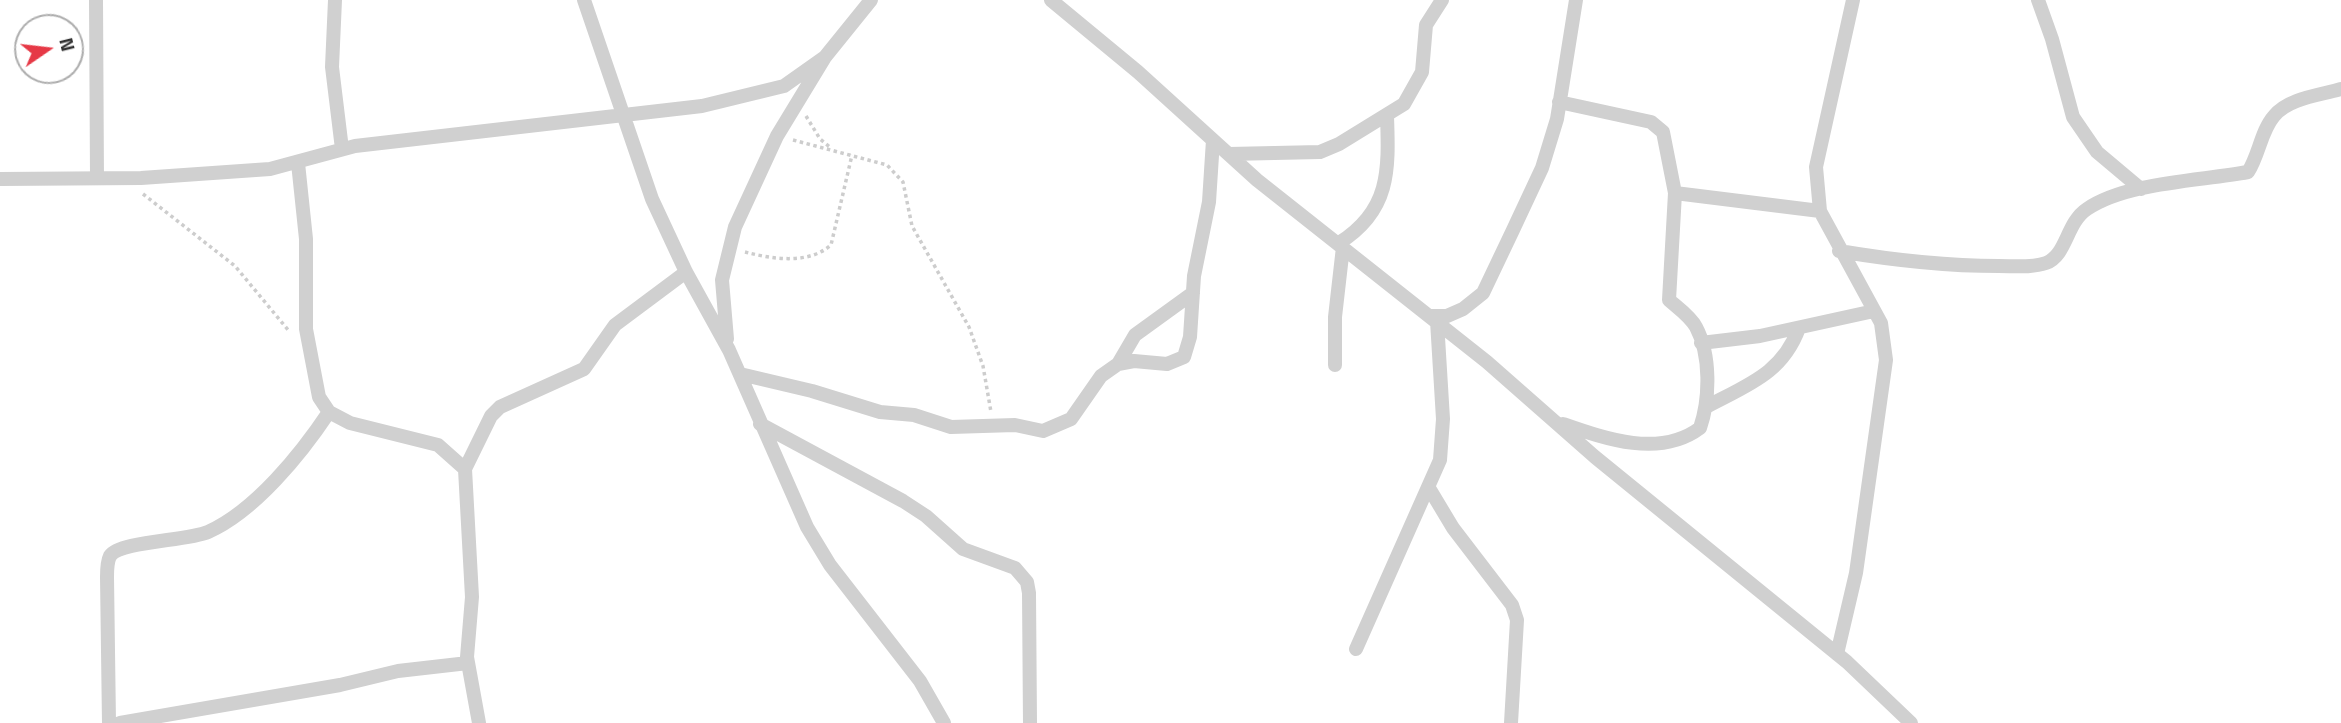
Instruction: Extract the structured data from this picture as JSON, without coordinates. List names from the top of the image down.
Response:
{
  "north": "right"
}
